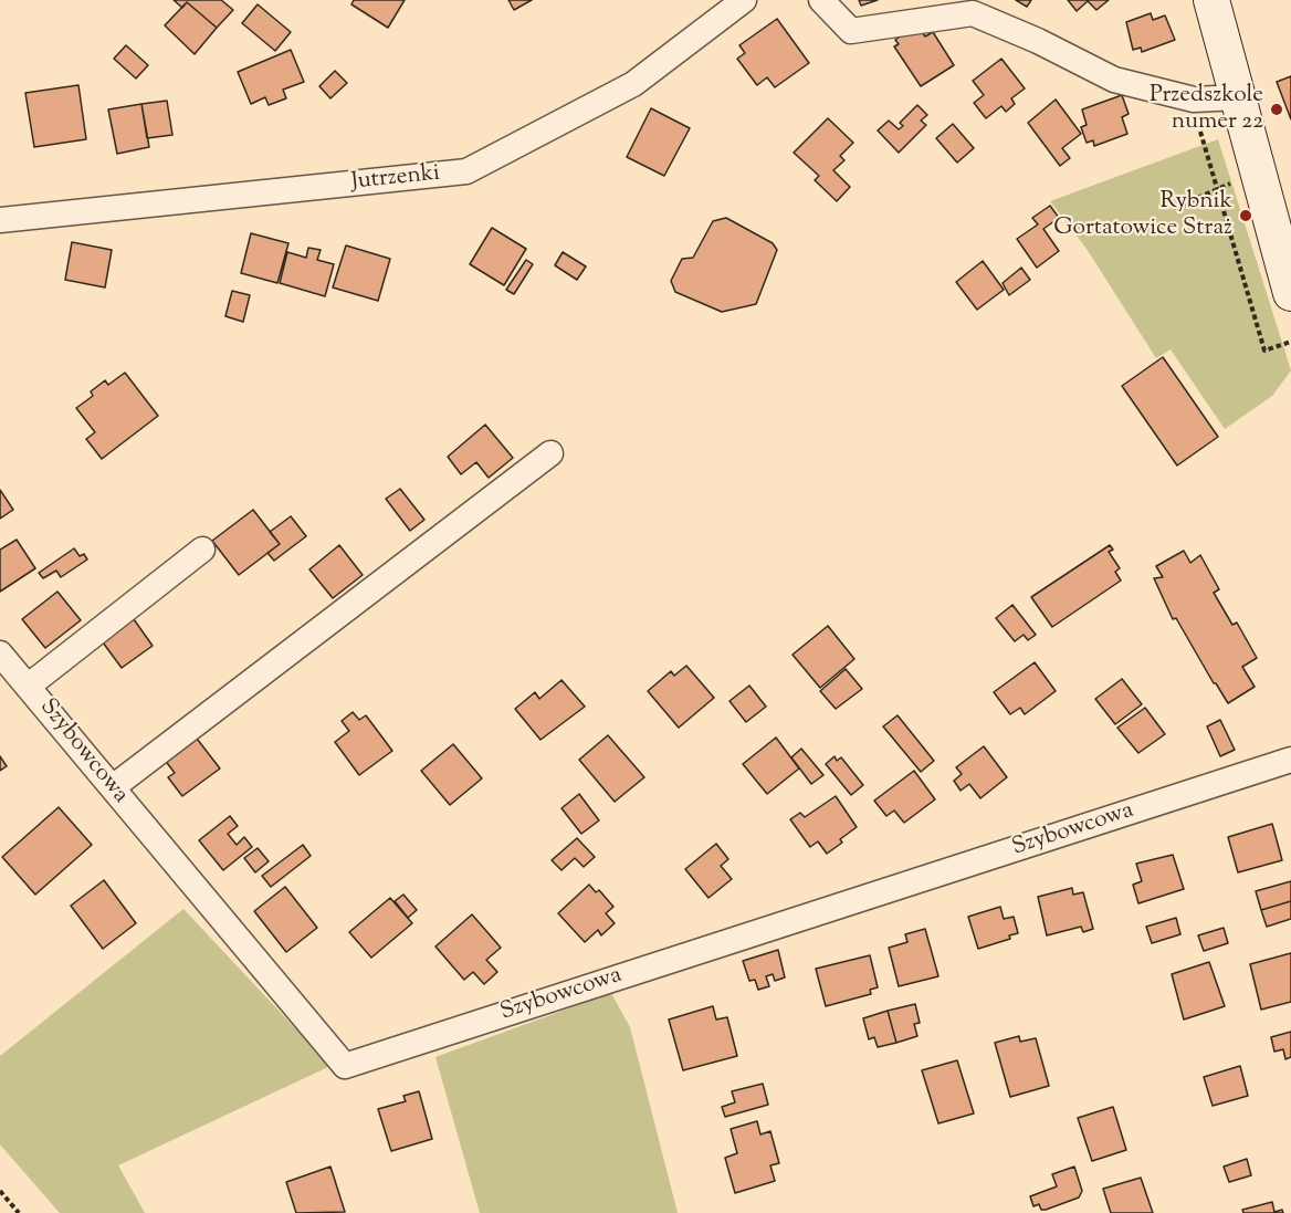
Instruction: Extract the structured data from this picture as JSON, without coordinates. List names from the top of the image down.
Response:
{
  "streets": {
    "street": ["Jutrzenki", "Szybowcowa"]
  },
  "places": ["Przedszkole numer 22", "Rybnik Gortatowice Straż"]
}
